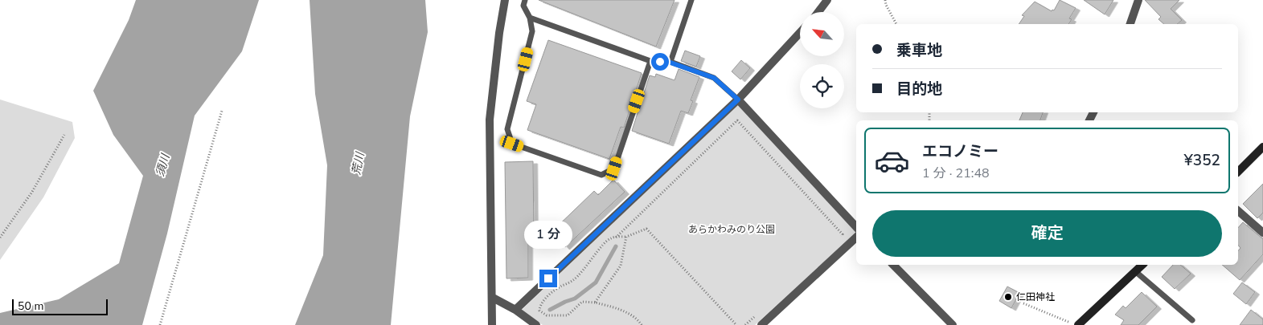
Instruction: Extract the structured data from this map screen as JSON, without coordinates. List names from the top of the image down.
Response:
{
  "water": ["荒川", "須川"],
  "parks": ["あらかわみのり公園"],
  "places": ["仁田神社"],
  "scale_bar": "50 m",
  "north": "top left",
  "page": {
    "banner": ["乗車地", "目的地"],
    "list": [
      {
        "name": "エコノミー",
        "note": "1 分 · 21:48",
        "value": "¥352"
      }
    ],
    "buttons": "確定",
    "bubble": "1 分",
    "scale": "50 m"
  }
}
